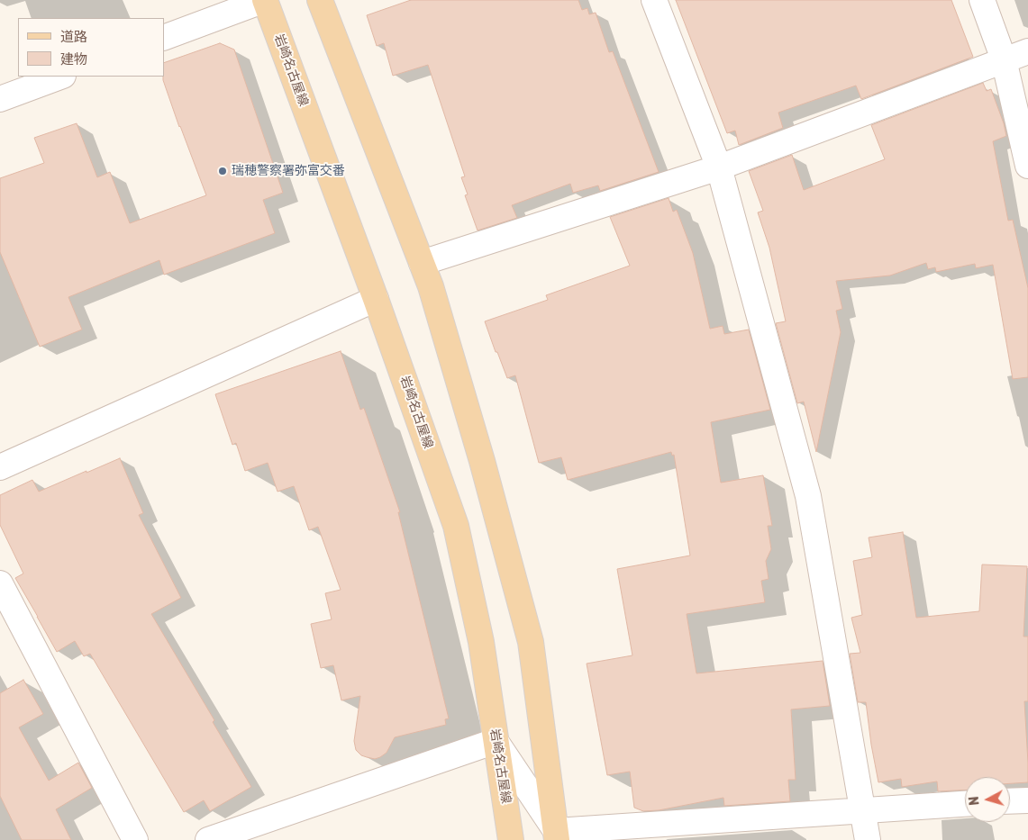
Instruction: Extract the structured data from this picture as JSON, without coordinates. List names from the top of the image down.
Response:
{
  "streets": {
    "main road": ["岩崎名古屋線"]
  },
  "places": ["瑞穂警察署弥富交番"],
  "legend": ["道路", "建物"],
  "north": "left"
}
